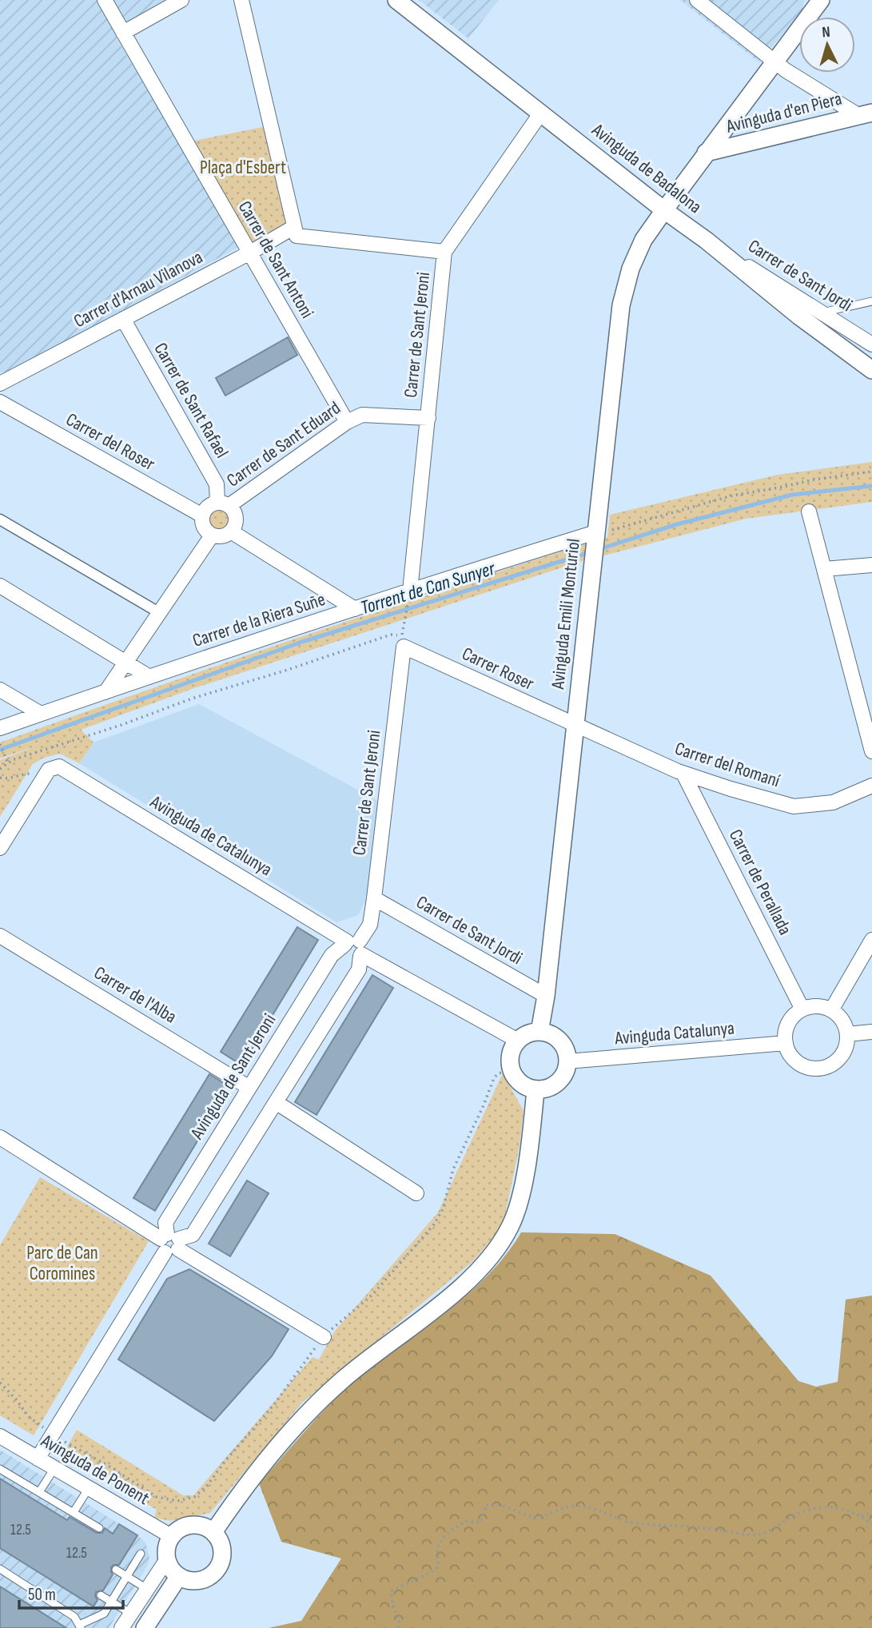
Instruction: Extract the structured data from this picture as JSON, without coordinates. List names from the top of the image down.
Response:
{
  "streets": {
    "street": [
      "Avinguda d'en Piera",
      "Avinguda de Badalona",
      "Carrer de Sant Antoni",
      "Carrer de Sant Jordi",
      "Carrer d'Arnau Vilanova",
      "Carrer de Sant Jeroni",
      "Carrer de Sant Rafael",
      "Carrer del Roser",
      "Carrer de Sant Eduard",
      "Avinguda Emili Monturiol",
      "Carrer de la Riera Suñe",
      "Carrer Roser",
      "Carrer del Romaní",
      "Avinguda de Catalunya",
      "Carrer de Perallada",
      "Carrer de l'Alba",
      "Avinguda Catalunya",
      "Avinguda de Sant Jeroni",
      "Avinguda de Ponent"
    ]
  },
  "crossings": [
    ["Avinguda d'en Piera", "Avinguda Emili Monturiol"],
    ["Avinguda de Badalona", "Carrer de Sant Jordi"],
    ["Avinguda de Badalona", "Carrer de Sant Jeroni"],
    ["Avinguda de Badalona", "Avinguda Emili Monturiol"],
    ["Carrer de Sant Antoni", "Carrer d'Arnau Vilanova"],
    ["Carrer de Sant Antoni", "Carrer de Sant Eduard"],
    ["Carrer de Sant Jordi", "Carrer de Sant Jeroni"],
    ["Carrer de Sant Jordi", "Avinguda Emili Monturiol"],
    ["Carrer d'Arnau Vilanova", "Carrer de Sant Rafael"],
    ["Carrer de Sant Jeroni", "Carrer de Sant Eduard"],
    ["Carrer de Sant Jeroni", "Carrer de la Riera Suñe"],
    ["Carrer de Sant Jeroni", "Carrer Roser"],
    ["Carrer de Sant Jeroni", "Avinguda de Catalunya"],
    ["Carrer de Sant Jeroni", "Avinguda de Sant Jeroni"],
    ["Carrer de Sant Rafael", "Carrer del Roser"],
    ["Carrer de Sant Rafael", "Carrer de Sant Eduard"],
    ["Carrer del Roser", "Carrer de Sant Eduard"],
    ["Avinguda Emili Monturiol", "Carrer de la Riera Suñe"],
    ["Avinguda Emili Monturiol", "Carrer Roser"],
    ["Avinguda Emili Monturiol", "Carrer del Romaní"],
    ["Avinguda Emili Monturiol", "Avinguda de Catalunya"],
    ["Avinguda Emili Monturiol", "Avinguda Catalunya"],
    ["Carrer Roser", "Carrer del Romaní"],
    ["Carrer del Romaní", "Carrer de Perallada"],
    ["Avinguda de Catalunya", "Avinguda Catalunya"],
    ["Avinguda de Catalunya", "Avinguda de Sant Jeroni"],
    ["Carrer de Perallada", "Avinguda Catalunya"],
    ["Carrer de l'Alba", "Avinguda de Sant Jeroni"],
    ["Avinguda de Sant Jeroni", "Avinguda de Ponent"]
  ],
  "water": ["Torrent de Can Sunyer"],
  "parks": ["Plaça d'Esbert", "Parc de Can Coromines"],
  "house_numbers": ["12.5", "12.5"],
  "scale_bar": "50 m",
  "north": "top"
}
